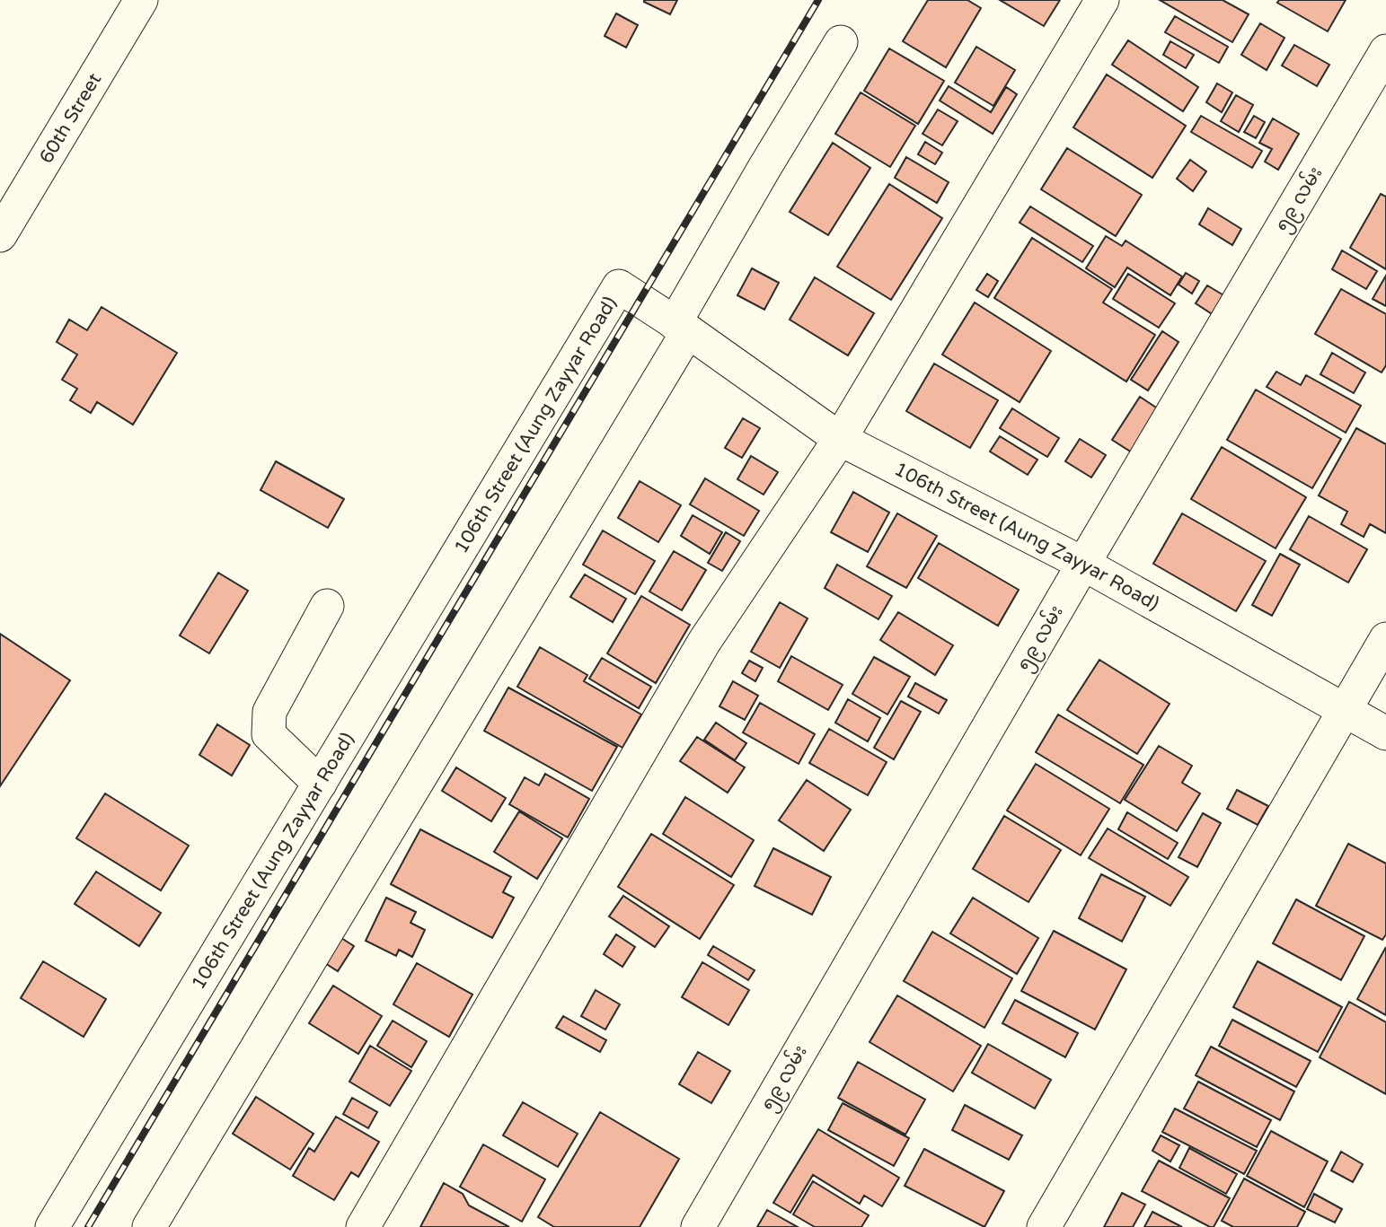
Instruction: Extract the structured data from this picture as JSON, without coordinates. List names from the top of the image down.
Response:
{
  "streets": {
    "street": ["60th Street", "၅၉ လမ်း", "106th Street (Aung Zayyar Road)"]
  },
  "crossings": [
    ["၅၉ လမ်း", "106th Street (Aung Zayyar Road)"]
  ]
}
